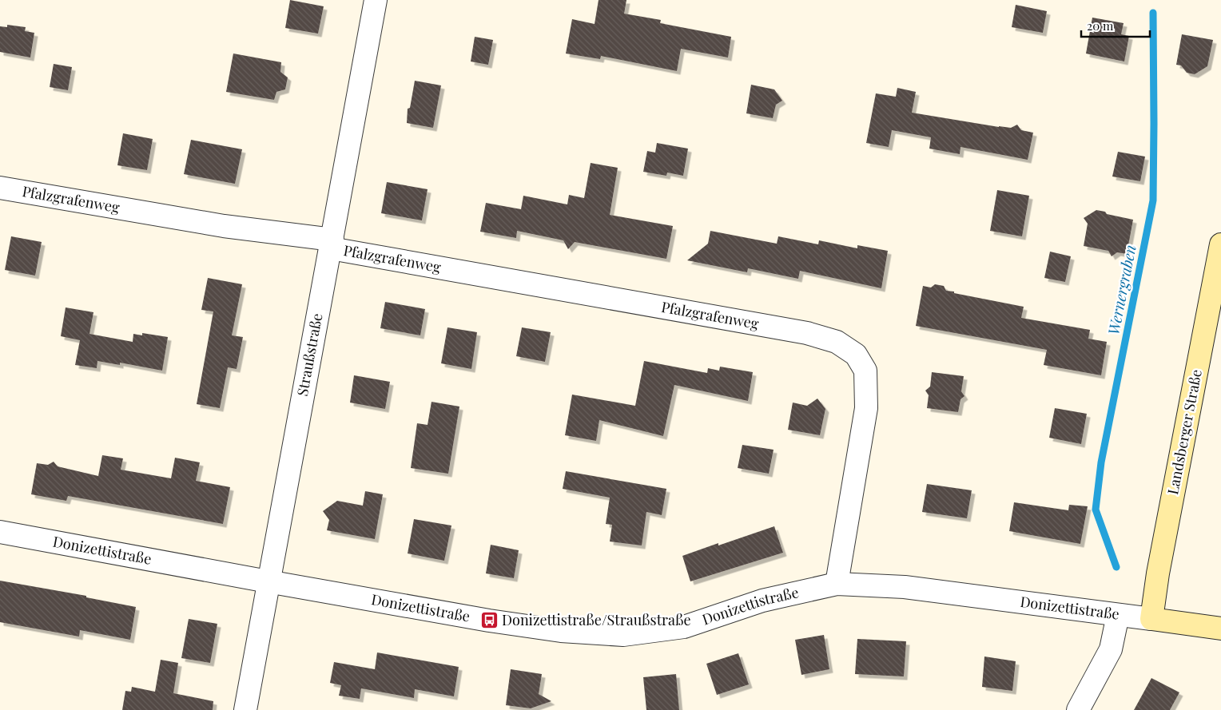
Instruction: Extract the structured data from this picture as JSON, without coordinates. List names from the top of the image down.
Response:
{
  "streets": {
    "street": [
      "Pfalzgrafenweg",
      "Straußstraße",
      "Landsberger Straße",
      "Donizettistraße"
    ]
  },
  "crossings": [
    ["Pfalzgrafenweg", "Straußstraße"],
    ["Pfalzgrafenweg", "Donizettistraße"],
    ["Straußstraße", "Donizettistraße"],
    ["Landsberger Straße", "Donizettistraße"]
  ],
  "water": ["Wernergraben"],
  "places": {
    "bus stop": ["Donizettistraße/Straußstraße"]
  },
  "scale_bar": "20 m"
}
